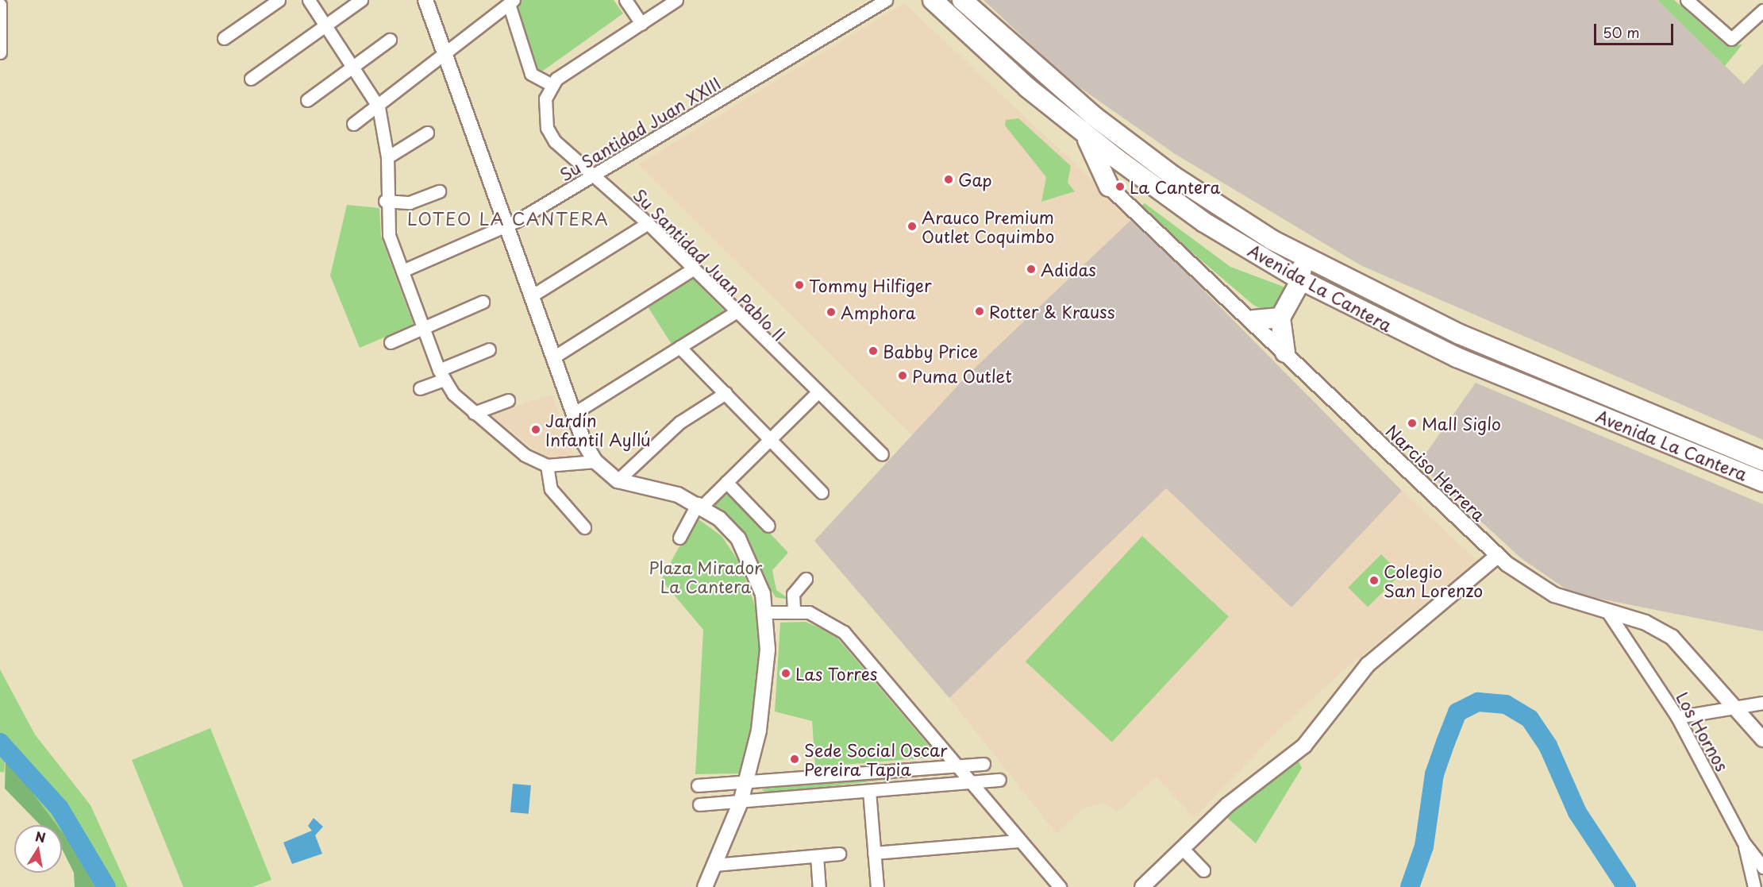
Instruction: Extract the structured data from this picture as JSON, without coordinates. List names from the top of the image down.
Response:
{
  "streets": {
    "highway": ["Avenida La Cantera"],
    "street": [
      "Su Santidad Juan XXIII",
      "Su Santidad Juan Pablo II",
      "Narciso Herrera",
      "Los Hornos"
    ]
  },
  "crossings": [
    ["Su Santidad Juan XXIII", "Su Santidad Juan Pablo II"],
    ["Narciso Herrera", "Los Hornos"]
  ],
  "districts": ["LOTEO LA CANTERA"],
  "parks": ["Plaza Mirador La Cantera"],
  "places": [
    "Gap",
    "La Cantera",
    "Arauco Premium Outlet Coquimbo",
    "Adidas",
    "Tommy Hilfiger",
    "Rotter & Krauss",
    "Amphora",
    "Babby Price",
    "Puma Outlet",
    "Mall Siglo",
    "Jardín Infantil Ayllú",
    "Colegio San Lorenzo",
    "Las Torres",
    "Sede Social Oscar Pereira Tapia"
  ],
  "scale_bar": "50 m",
  "north": "top"
}
